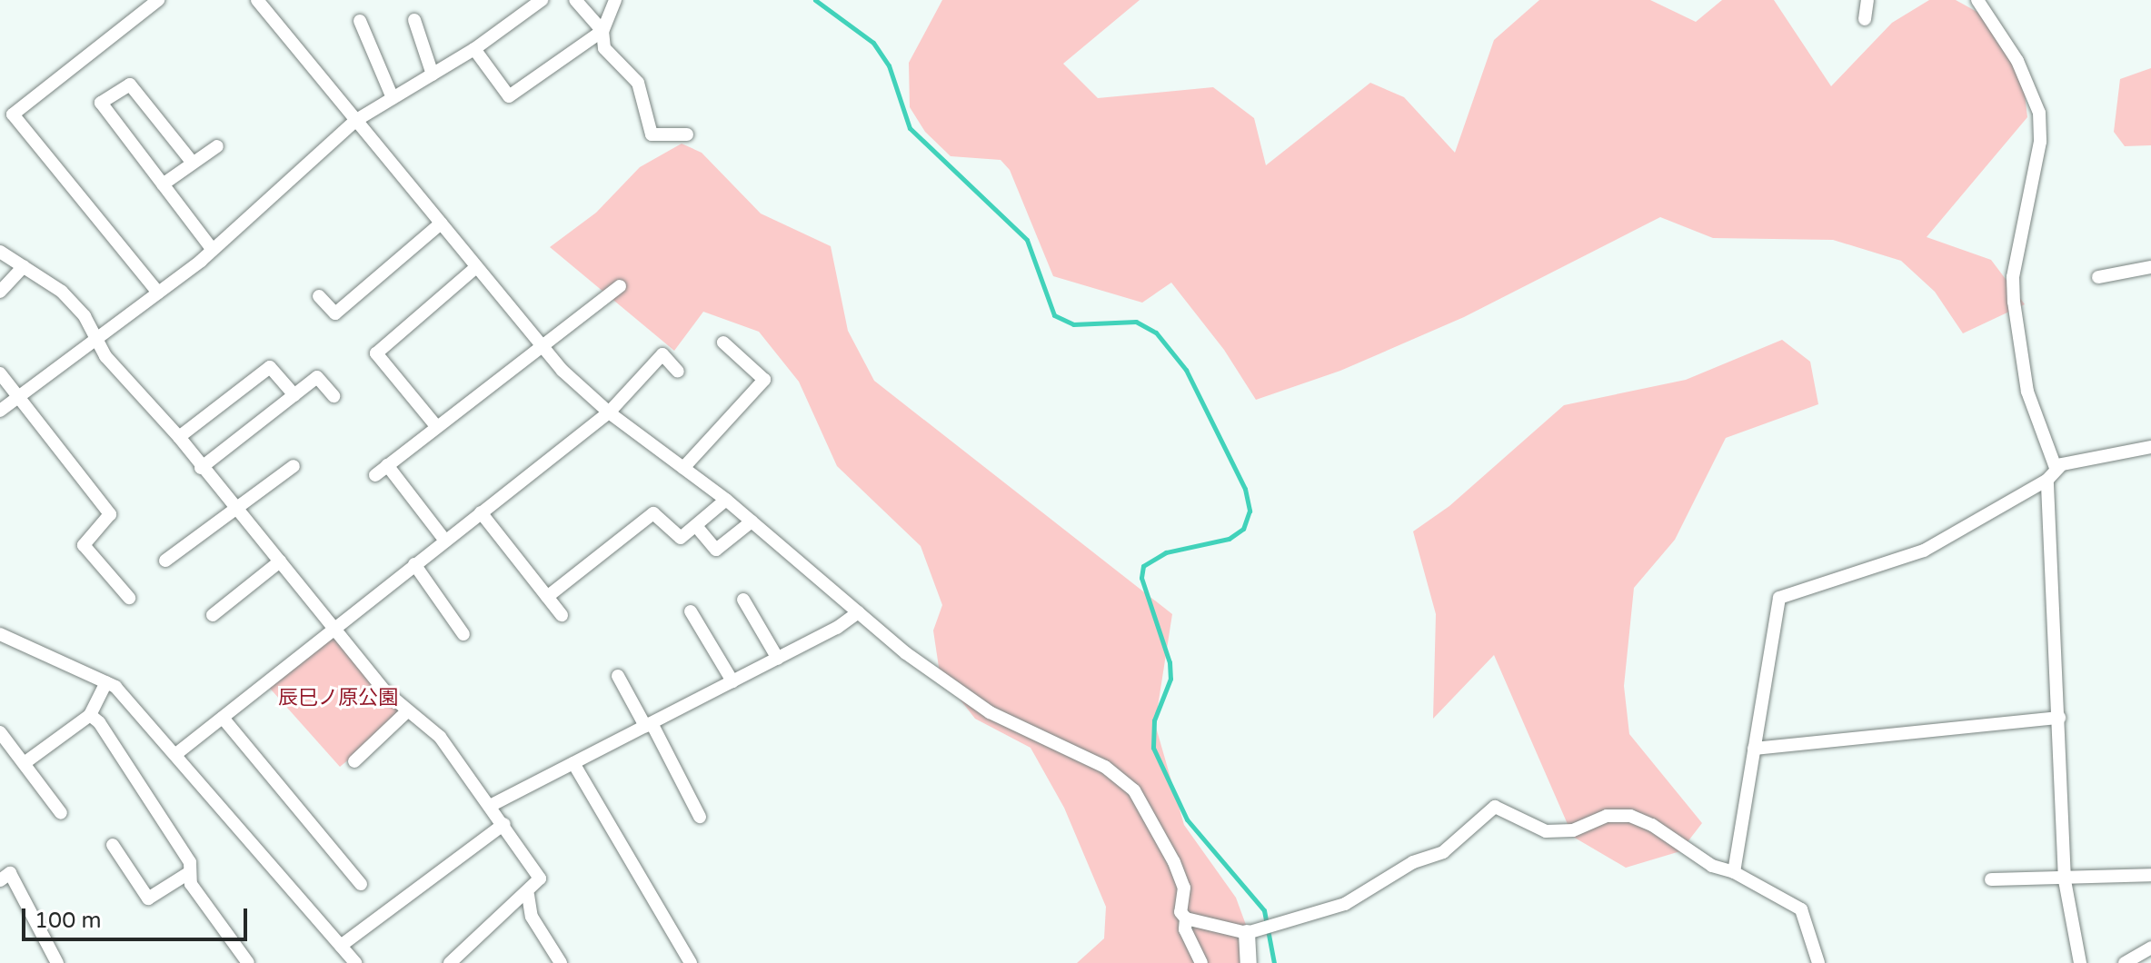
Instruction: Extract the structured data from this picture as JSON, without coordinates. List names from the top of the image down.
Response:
{
  "parks": ["辰巳ノ原公園"],
  "scale_bar": "100 m"
}
